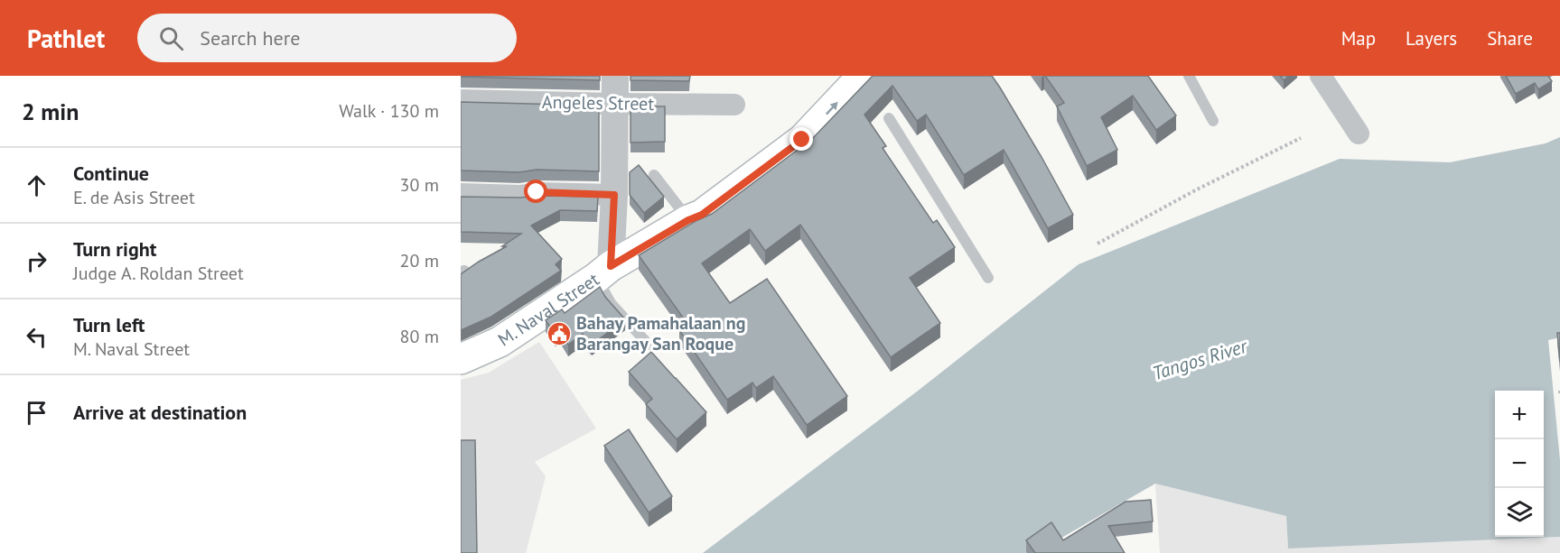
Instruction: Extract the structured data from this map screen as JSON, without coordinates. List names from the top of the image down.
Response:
{
  "streets": {
    "main road": ["M. Naval Street"],
    "street": ["Angeles Street"]
  },
  "one_way": ["M. Naval Street"],
  "water": ["Tangos River"],
  "places": {
    "public building": ["Bahay Pamahalaan ng Barangay San Roque"]
  },
  "page": {
    "header": "Pathlet",
    "search": "Search here",
    "nav": ["Map", "Layers", "Share"],
    "heading": ["2 min", "Walk · 130 m"],
    "list": [
      ["Continue", "E. de Asis Street", "30 m"],
      ["Turn right", "Judge A. Roldan Street", "20 m"],
      ["Turn left", "M. Naval Street", "80 m"],
      "Arrive at destination"
    ],
    "map_buttons": ["+", "−"]
  }
}
